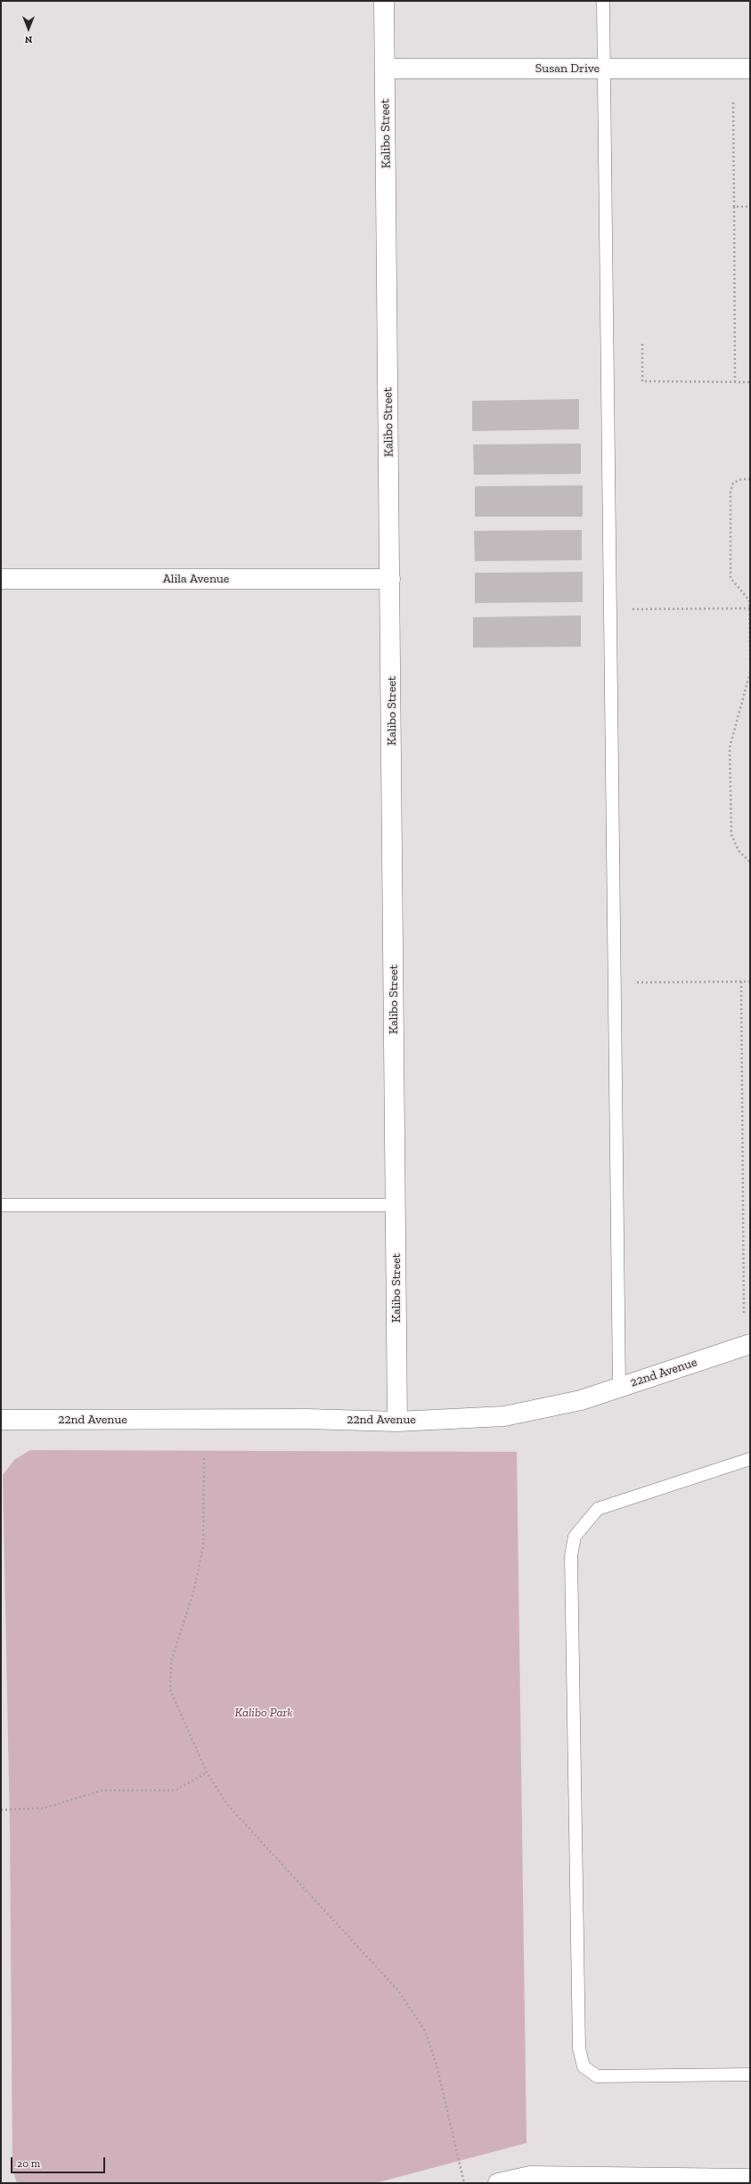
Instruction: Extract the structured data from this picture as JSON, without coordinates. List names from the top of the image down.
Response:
{
  "streets": {
    "street": [
      "Susan Drive",
      "Kalibo Street",
      "Alila Avenue",
      "22nd Avenue"
    ]
  },
  "crossings": [
    ["Susan Drive", "Kalibo Street"],
    ["Kalibo Street", "Alila Avenue"],
    ["Kalibo Street", "22nd Avenue"]
  ],
  "parks": ["Kalibo Park"],
  "scale_bar": "20 m",
  "north": "bottom"
}
